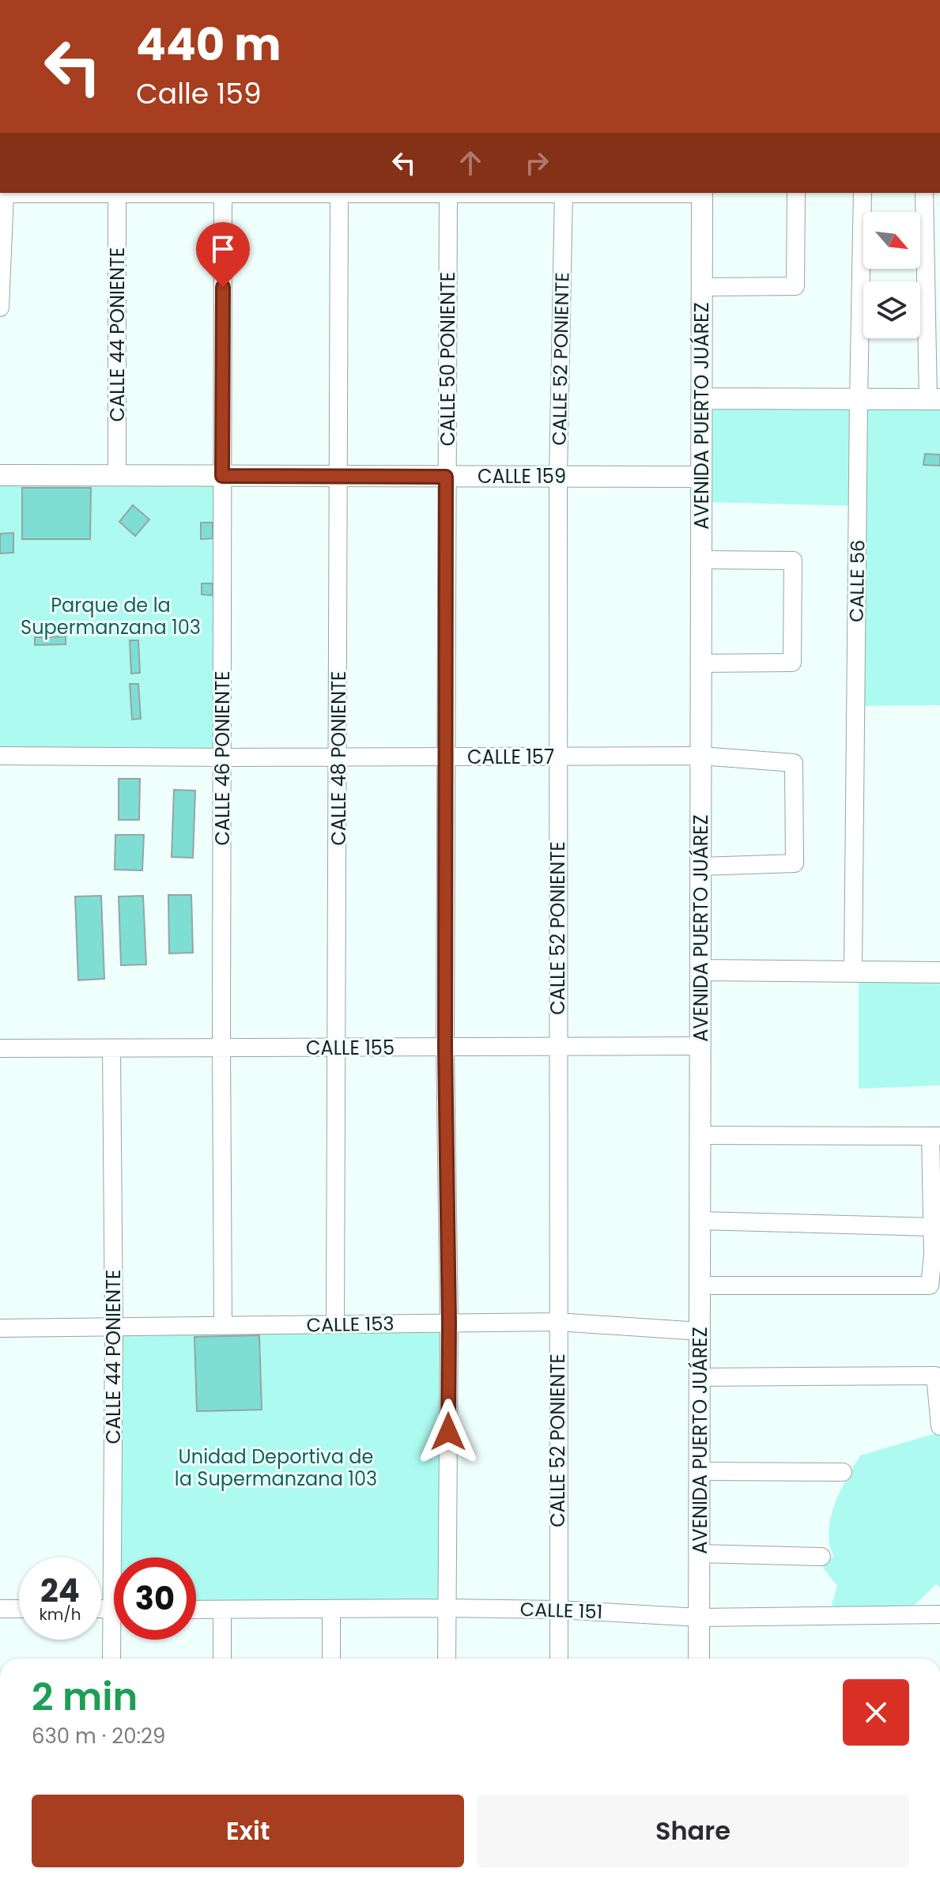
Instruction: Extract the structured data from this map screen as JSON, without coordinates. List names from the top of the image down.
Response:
{
  "streets": {
    "street": [
      "CALLE 44 PONIENTE",
      "CALLE 50 PONIENTE",
      "CALLE 52 PONIENTE",
      "AVENIDA PUERTO JUÁREZ",
      "CALLE 159",
      "CALLE 56",
      "CALLE 157",
      "CALLE 46 PONIENTE",
      "CALLE 48 PONIENTE",
      "CALLE 155",
      "CALLE 153",
      "CALLE 151"
    ]
  },
  "crossings": [
    ["CALLE 44 PONIENTE", "CALLE 159"],
    ["CALLE 44 PONIENTE", "CALLE 155"],
    ["CALLE 44 PONIENTE", "CALLE 153"],
    ["CALLE 50 PONIENTE", "CALLE 159"],
    ["CALLE 50 PONIENTE", "CALLE 157"],
    ["CALLE 50 PONIENTE", "CALLE 155"],
    ["CALLE 50 PONIENTE", "CALLE 153"],
    ["CALLE 50 PONIENTE", "CALLE 151"],
    ["CALLE 52 PONIENTE", "CALLE 159"],
    ["CALLE 52 PONIENTE", "CALLE 157"],
    ["CALLE 52 PONIENTE", "CALLE 155"],
    ["CALLE 52 PONIENTE", "CALLE 153"],
    ["CALLE 52 PONIENTE", "CALLE 151"],
    ["AVENIDA PUERTO JUÁREZ", "CALLE 159"],
    ["AVENIDA PUERTO JUÁREZ", "CALLE 157"],
    ["AVENIDA PUERTO JUÁREZ", "CALLE 155"],
    ["AVENIDA PUERTO JUÁREZ", "CALLE 153"],
    ["AVENIDA PUERTO JUÁREZ", "CALLE 151"],
    ["CALLE 159", "CALLE 46 PONIENTE"],
    ["CALLE 159", "CALLE 48 PONIENTE"],
    ["CALLE 157", "CALLE 46 PONIENTE"],
    ["CALLE 157", "CALLE 48 PONIENTE"],
    ["CALLE 46 PONIENTE", "CALLE 155"],
    ["CALLE 46 PONIENTE", "CALLE 153"],
    ["CALLE 48 PONIENTE", "CALLE 155"],
    ["CALLE 48 PONIENTE", "CALLE 153"]
  ],
  "parks": ["Parque de la Supermanzana 103", "Unidad Deportiva de la Supermanzana 103"],
  "north": "bottom right",
  "page": {
    "turn": ["440 m", "Calle 159"],
    "speed": "24 km/h",
    "limit": "30",
    "heading": ["2 min", "630 m · 20:29"],
    "buttons": ["Exit", "Share"]
  }
}
